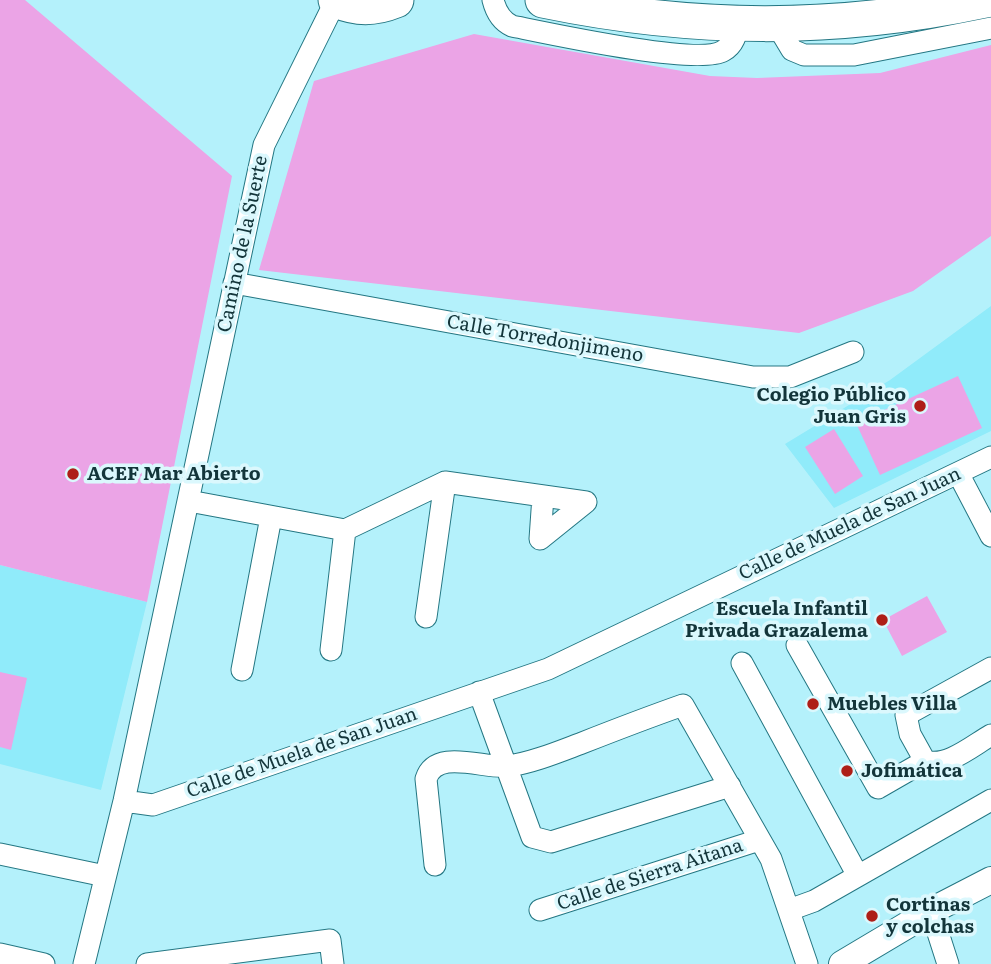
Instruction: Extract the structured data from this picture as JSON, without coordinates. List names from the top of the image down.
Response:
{
  "streets": {
    "street": [
      "Camino de la Suerte",
      "Calle Torredonjimeno",
      "Calle de Muela de San Juan",
      "Calle de Sierra Aitana"
    ]
  },
  "crossings": [
    ["Camino de la Suerte", "Calle Torredonjimeno"],
    ["Camino de la Suerte", "Calle de Muela de San Juan"]
  ],
  "places": [
    "Colegio Público Juan Gris",
    "ACEF Mar Abierto",
    "Escuela Infantil Privada Grazalema",
    "Muebles Villa",
    "Jofimática",
    "Cortinas y colchas"
  ]
}
